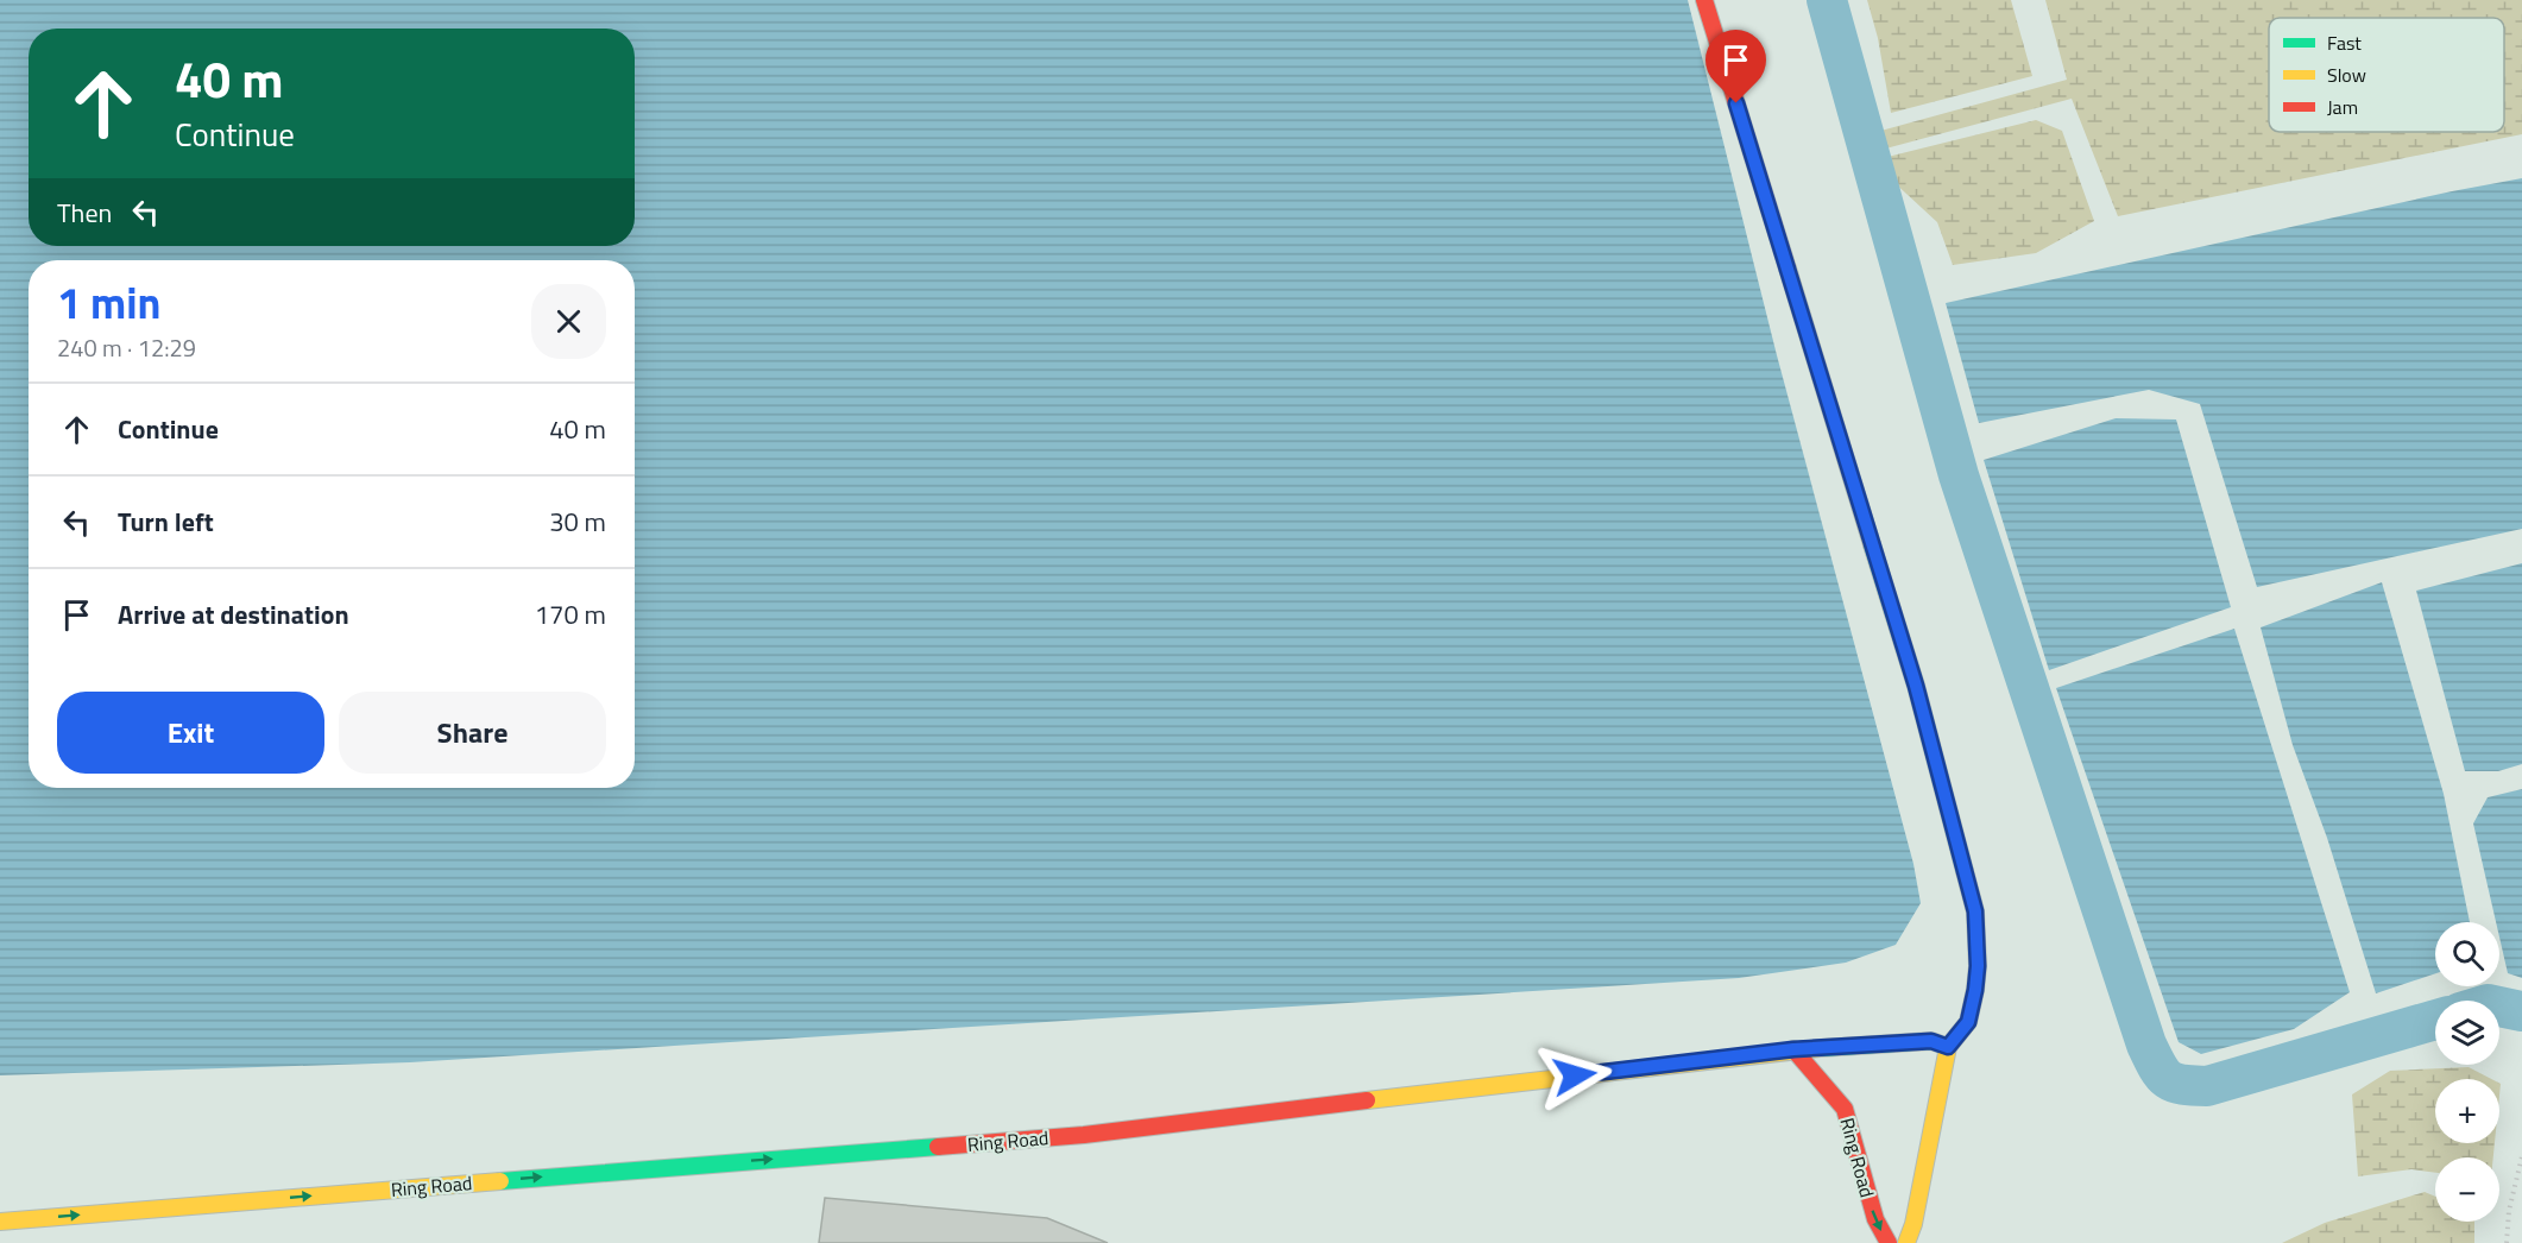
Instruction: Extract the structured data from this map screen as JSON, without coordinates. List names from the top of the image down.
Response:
{
  "streets": {
    "street": ["Ring Road"]
  },
  "one_way": ["Ring Road"],
  "legend": ["Fast", "Slow", "Jam"],
  "page": {
    "turn": ["40 m", "Continue"],
    "then": "Then",
    "heading": ["1 min", "240 m · 12:29"],
    "list": [
      {
        "name": "Continue",
        "value": "40 m"
      },
      {
        "name": "Turn left",
        "value": "30 m"
      },
      {
        "name": "Arrive at destination",
        "value": "170 m"
      }
    ],
    "buttons": ["Exit", "Share"],
    "map_buttons": ["+", "−"]
  }
}
